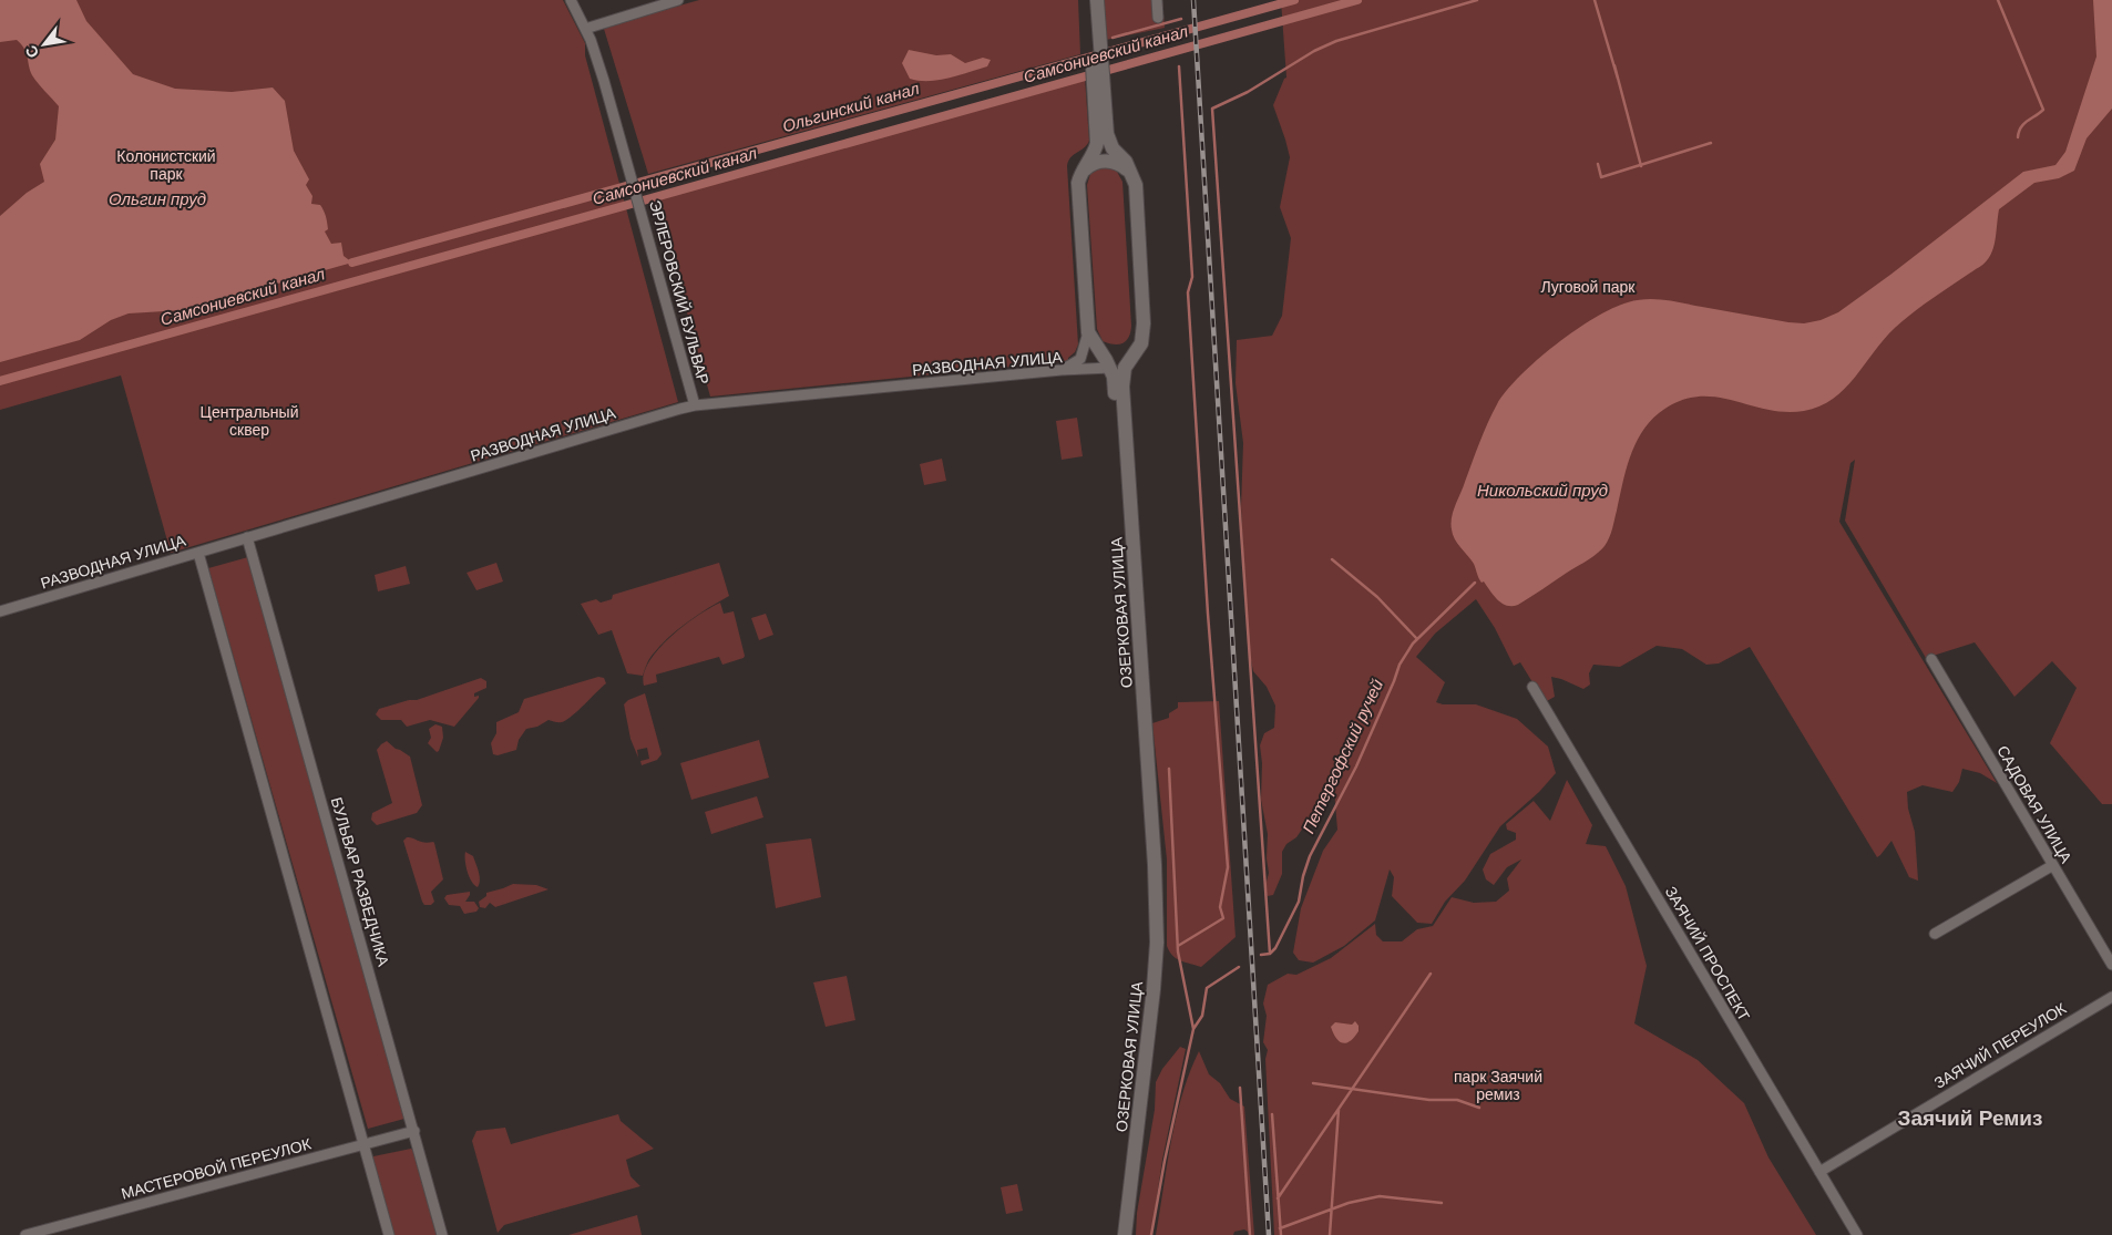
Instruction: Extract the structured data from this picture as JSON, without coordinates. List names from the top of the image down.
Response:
{
  "streets": {
    "street": [
      "ЭРЛЕРОВСКИЙ БУЛЬВАР",
      "РАЗВОДНАЯ УЛИЦА",
      "ОЗЕРКОВАЯ УЛИЦА",
      "САДОВАЯ УЛИЦА",
      "БУЛЬВАР РАЗВЕДЧИКА",
      "ЗАЯЧИЙ ПРОСПЕКТ",
      "ЗАЯЧИЙ ПЕРЕУЛОК",
      "МАСТЕРОВОЙ ПЕРЕУЛОК"
    ]
  },
  "crossings": [
    ["ЭРЛЕРОВСКИЙ БУЛЬВАР", "РАЗВОДНАЯ УЛИЦА"],
    ["РАЗВОДНАЯ УЛИЦА", "ОЗЕРКОВАЯ УЛИЦА"],
    ["РАЗВОДНАЯ УЛИЦА", "БУЛЬВАР РАЗВЕДЧИКА"],
    ["БУЛЬВАР РАЗВЕДЧИКА", "МАСТЕРОВОЙ ПЕРЕУЛОК"],
    ["ЗАЯЧИЙ ПРОСПЕКТ", "ЗАЯЧИЙ ПЕРЕУЛОК"]
  ],
  "districts": ["Заячий Ремиз"],
  "water": [
    "Самсониевский канал",
    "Ольгинский канал",
    "Ольгин пруд",
    "Никольский пруд",
    "Петергофский ручей"
  ],
  "parks": [
    "Колонистский парк",
    "Луговой парк",
    "Центральный сквер",
    "парк Заячий ремиз"
  ],
  "north": "bottom left"
}
